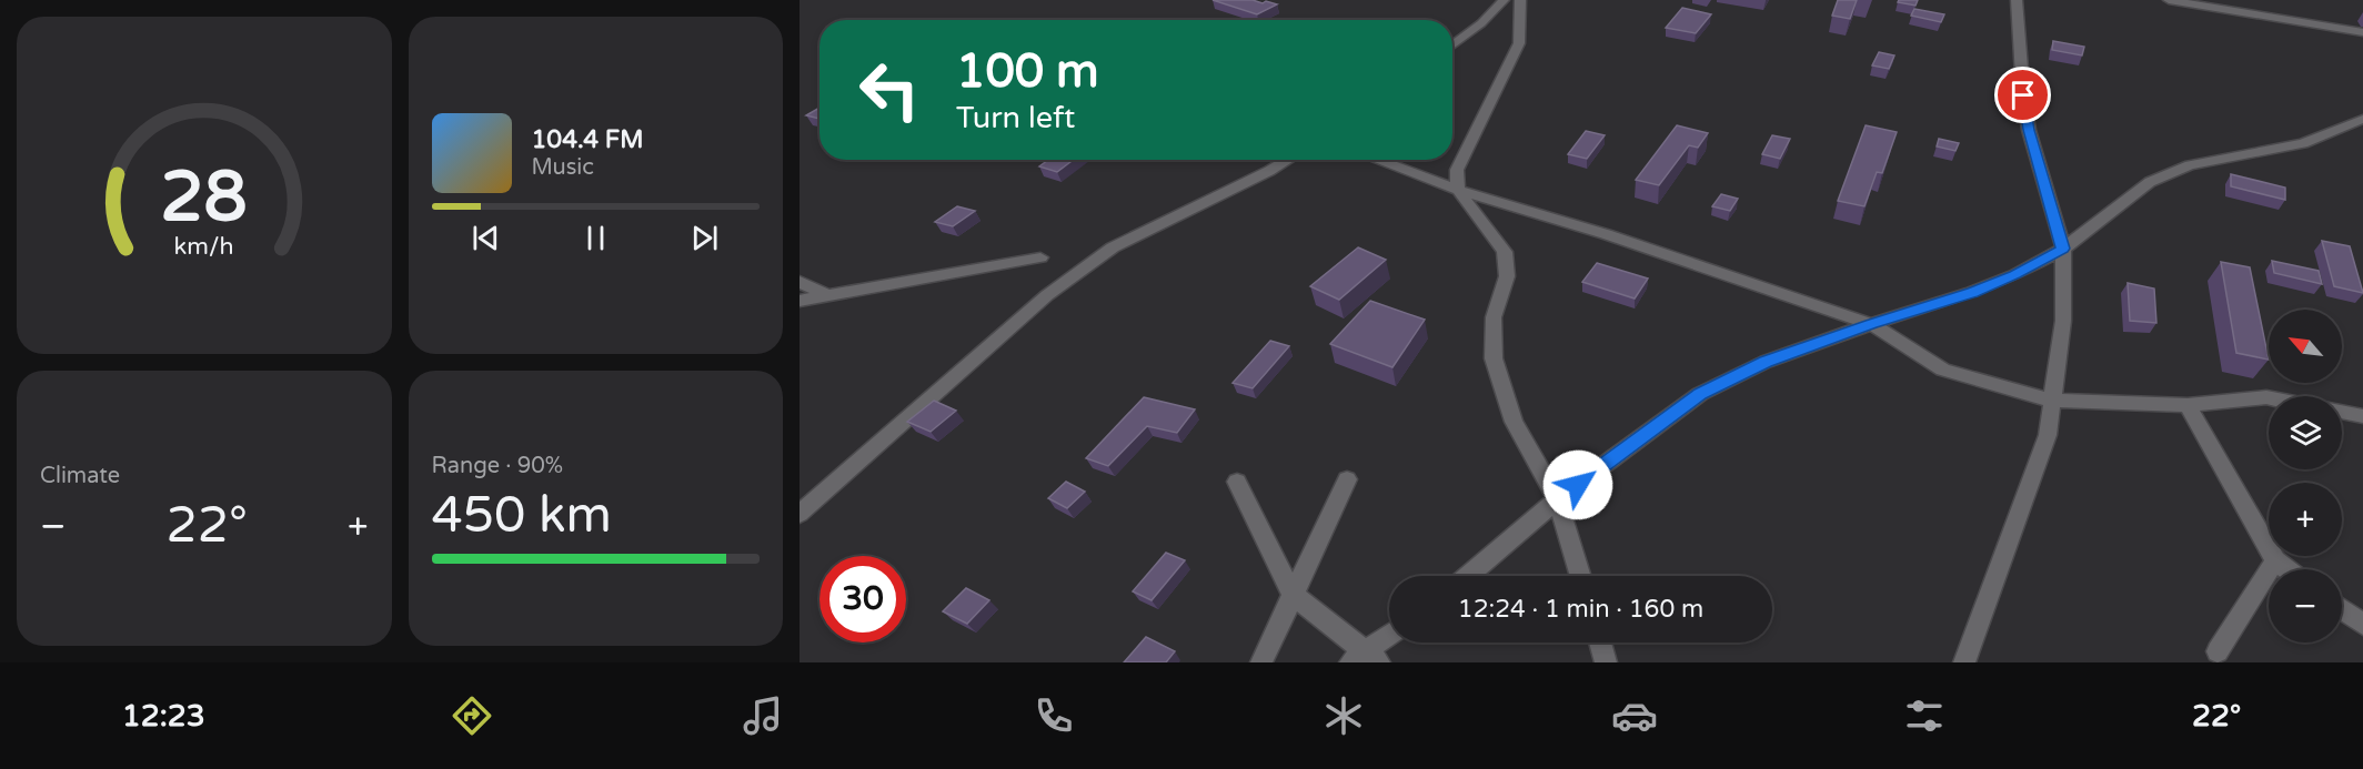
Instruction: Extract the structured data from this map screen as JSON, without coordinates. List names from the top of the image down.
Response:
{
  "north": "top left",
  "page": {
    "turn": ["100 m", "Turn left"],
    "song": ["104.4 FM", "Music"],
    "map_buttons": ["+", "−"],
    "tile": [
      "Climate",
      ["Range · 90%", "450 km"]
    ],
    "heat": ["−", "22°", "+"],
    "limit": "30",
    "trip": "12:24 · 1 min · 160 m",
    "tabs": ["12:23", "22°"],
    "gauge": ["28", "km/h"]
  }
}
